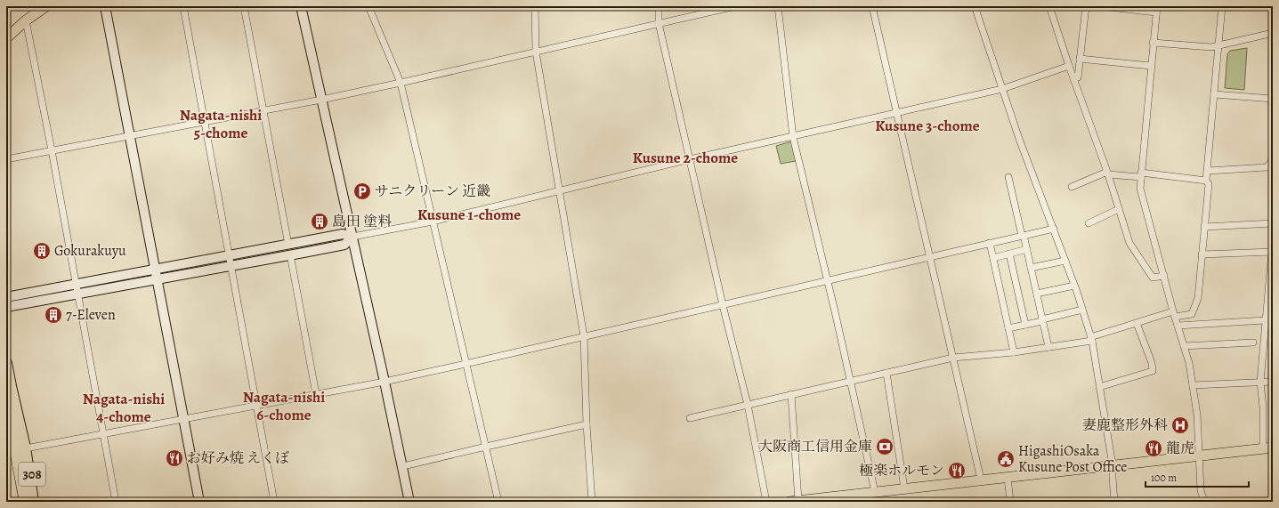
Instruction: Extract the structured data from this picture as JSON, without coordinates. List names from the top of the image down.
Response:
{
  "streets": {
    "highway": ["308"]
  },
  "districts": [
    "Nagata-nishi 5-chome",
    "Kusune 3-chome",
    "Kusune 2-chome",
    "Kusune 1-chome",
    "Nagata-nishi 6-chome",
    "Nagata-nishi 4-chome"
  ],
  "places": {
    "parking": ["サニクリーン 近畿"],
    "building": ["島田 塗料", "Gokurakuyu", "7-Eleven"],
    "hospital": ["妻鹿整形外科"],
    "bank": ["大阪商工信用金庫"],
    "restaurant": ["龍虎", "お好み焼 えくぼ", "極楽ホルモン"],
    "public building": ["HigashiOsaka Kusune Post Office"]
  },
  "scale_bar": "100 m"
}
